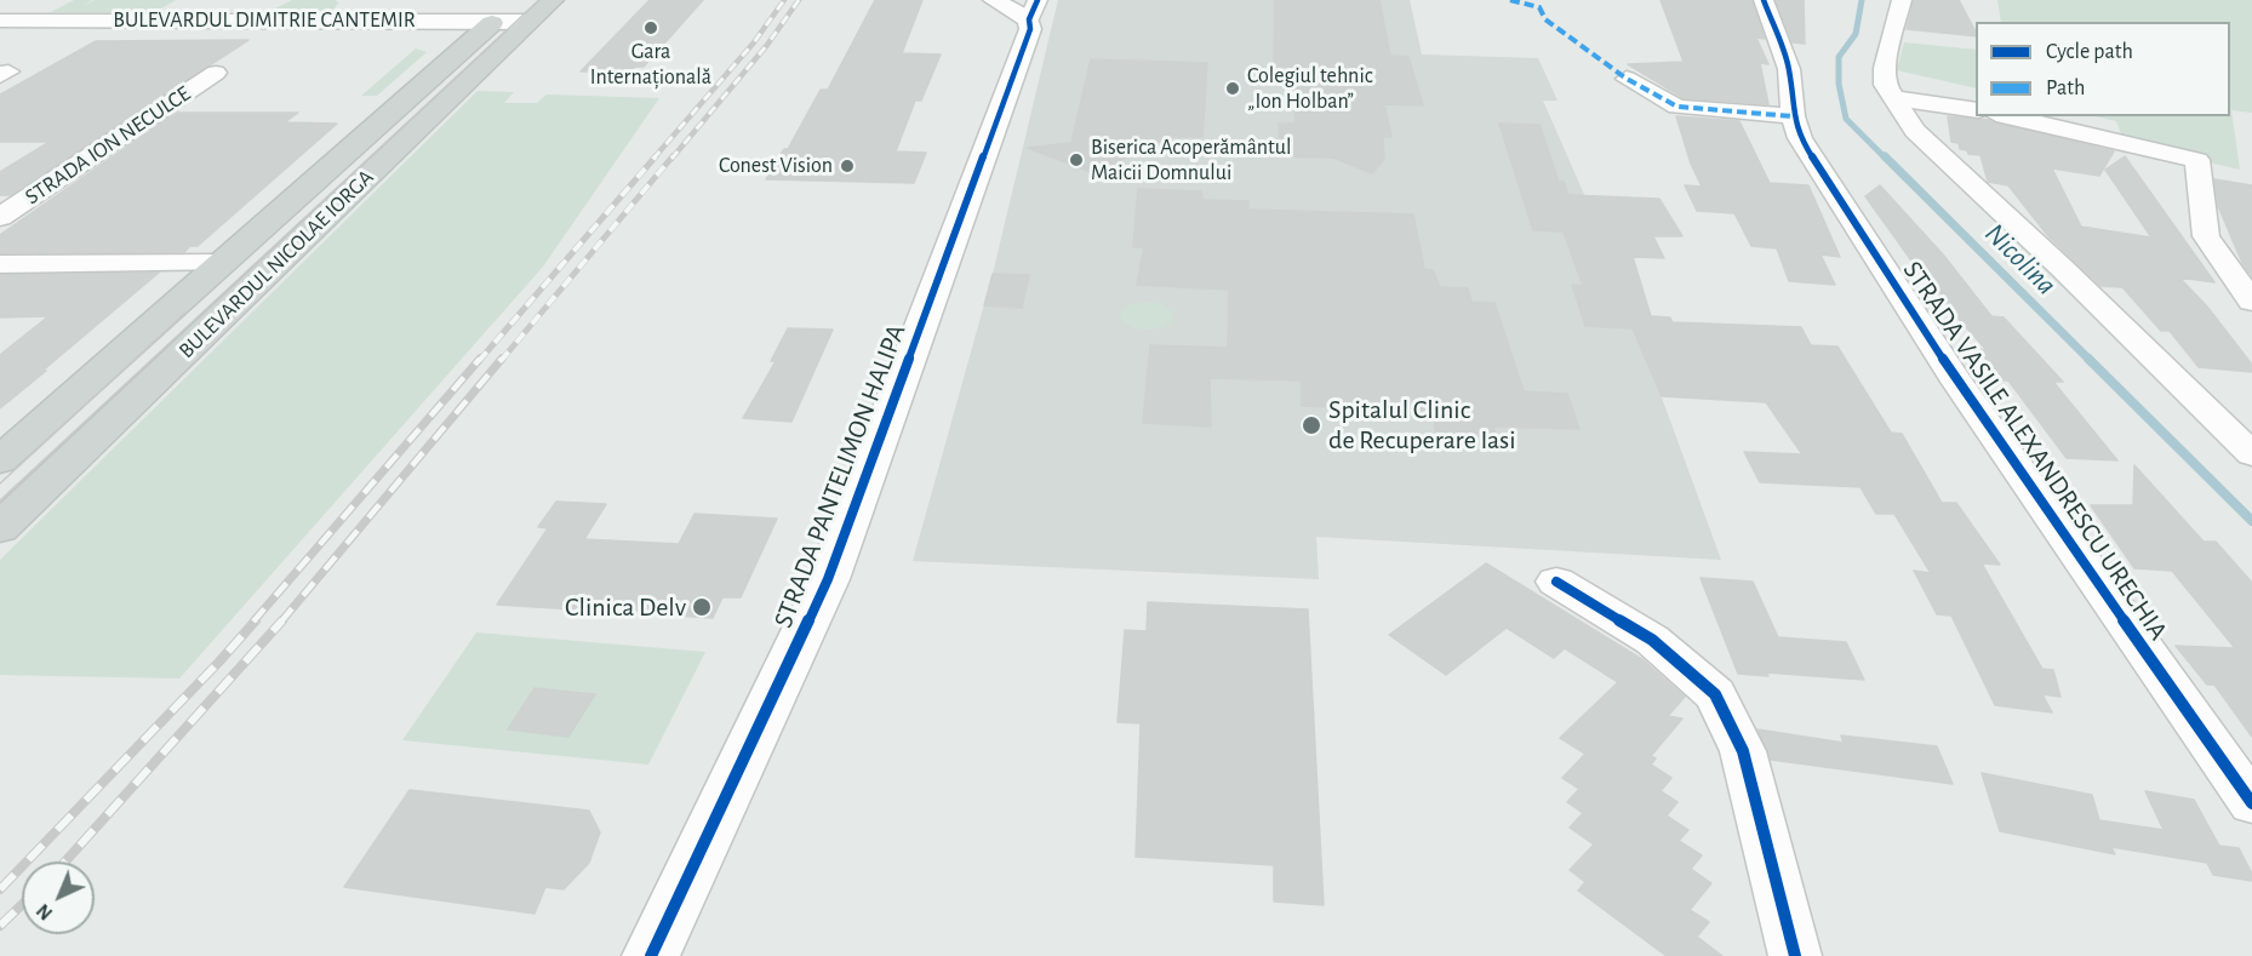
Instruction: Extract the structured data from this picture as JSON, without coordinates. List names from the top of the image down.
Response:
{
  "streets": {
    "main road": ["BULEVARDUL NICOLAE IORGA"],
    "street": [
      "BULEVARDUL DIMITRIE CANTEMIR",
      "STRADA ION NECULCE",
      "STRADA VASILE ALEXANDRESCU URECHIA",
      "STRADA PANTELIMON HALIPA"
    ]
  },
  "crossings": [
    ["BULEVARDUL DIMITRIE CANTEMIR", "BULEVARDUL NICOLAE IORGA"]
  ],
  "water": ["Nicolina"],
  "places": [
    "Gara Internațională",
    "Colegiul tehnic „Ion Holban”",
    "Biserica Acoperământul Maicii Domnului",
    "Conest Vision",
    "Spitalul Clinic de Recuperare Iasi",
    "Clinica Delv"
  ],
  "legend": ["Cycle path", "Path"],
  "north": "bottom left"
}
